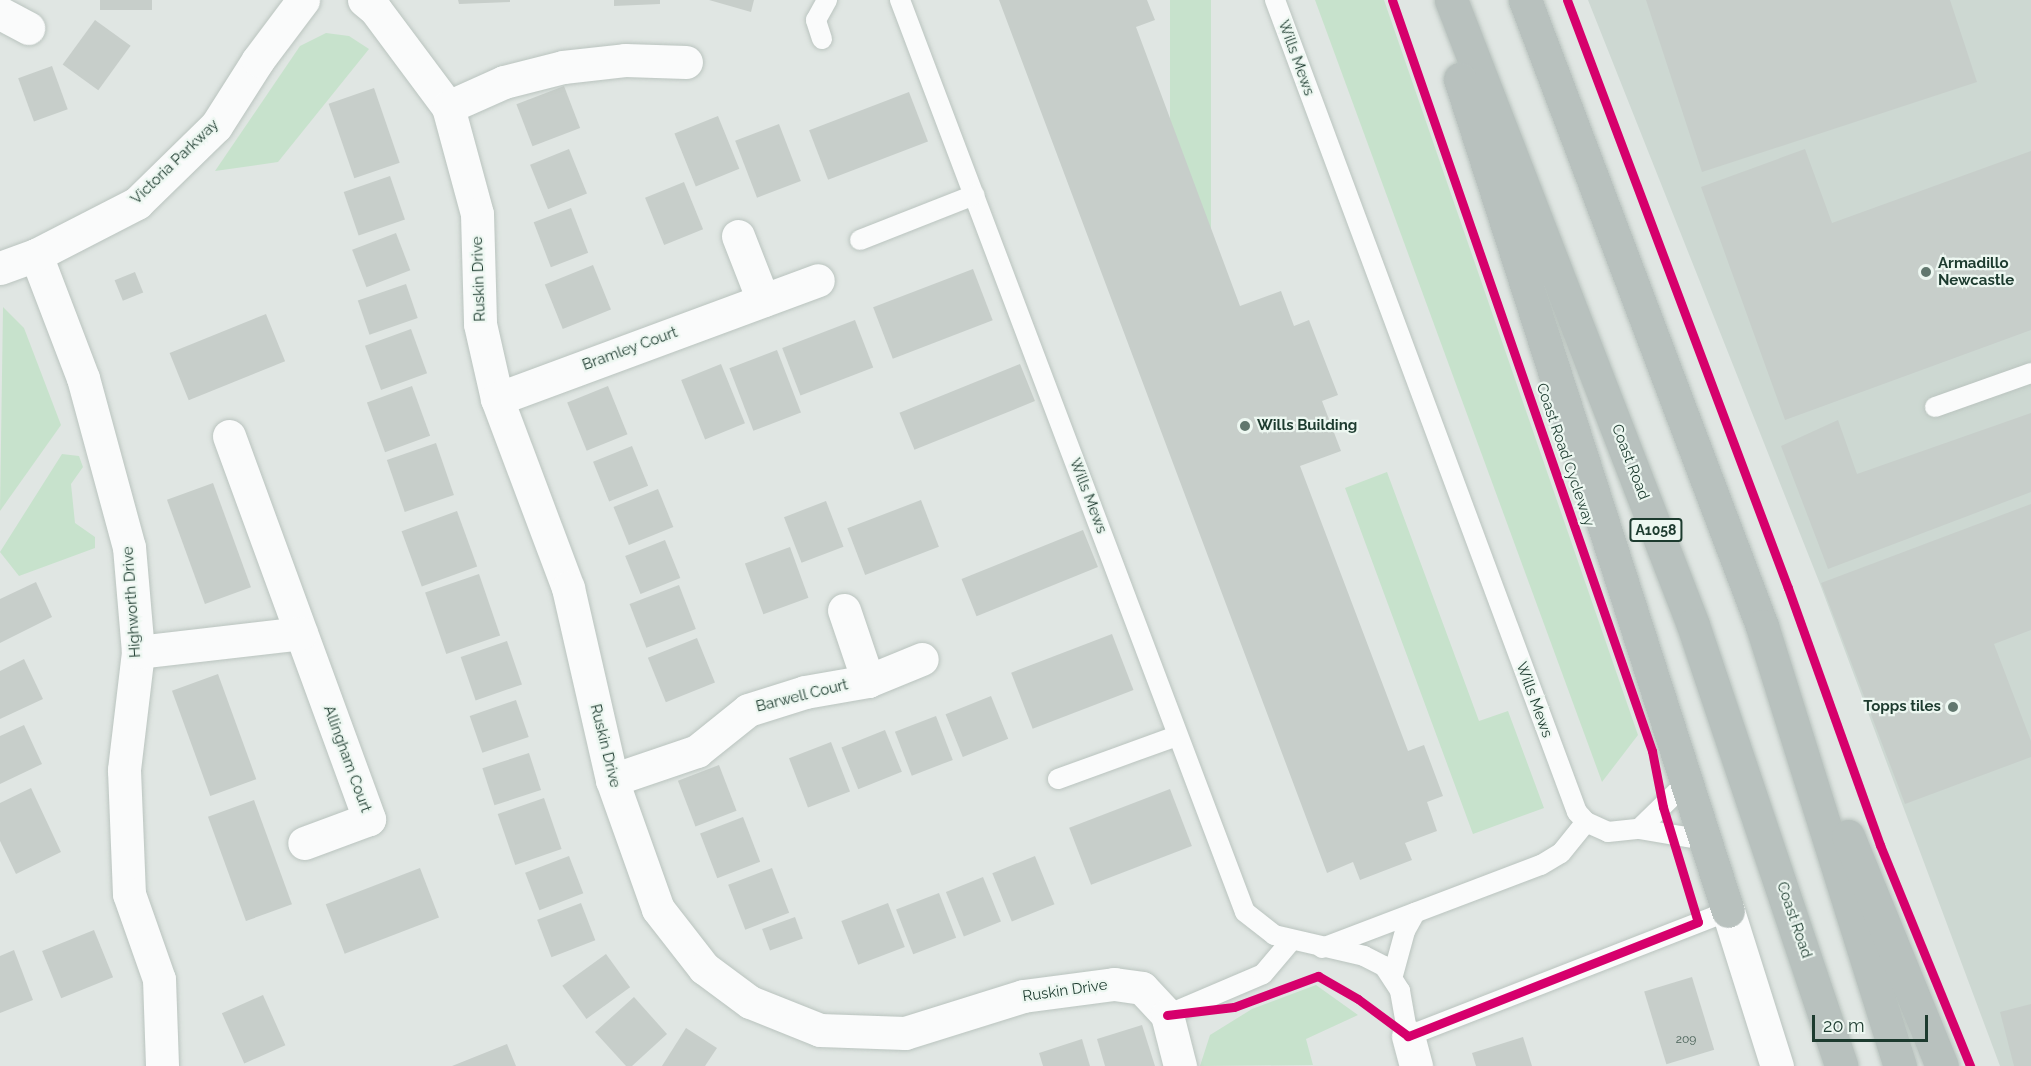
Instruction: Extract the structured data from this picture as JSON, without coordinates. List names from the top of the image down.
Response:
{
  "streets": {
    "highway": ["Coast Road", "A1058"],
    "street": [
      "Victoria Parkway",
      "Ruskin Drive",
      "Bramley Court",
      "Highworth Drive",
      "Barwell Court",
      "Allingham Court"
    ],
    "lane": ["Wills Mews"],
    "cycle path": ["Coast Road Cycleway"]
  },
  "crossings": [
    ["Victoria Parkway", "Highworth Drive"],
    ["Ruskin Drive", "Bramley Court"],
    ["Ruskin Drive", "Barwell Court"]
  ],
  "places": ["Armadillo Newcastle", "Wills Building", "Topps tiles"],
  "house_numbers": ["209"],
  "scale_bar": "20 m"
}
